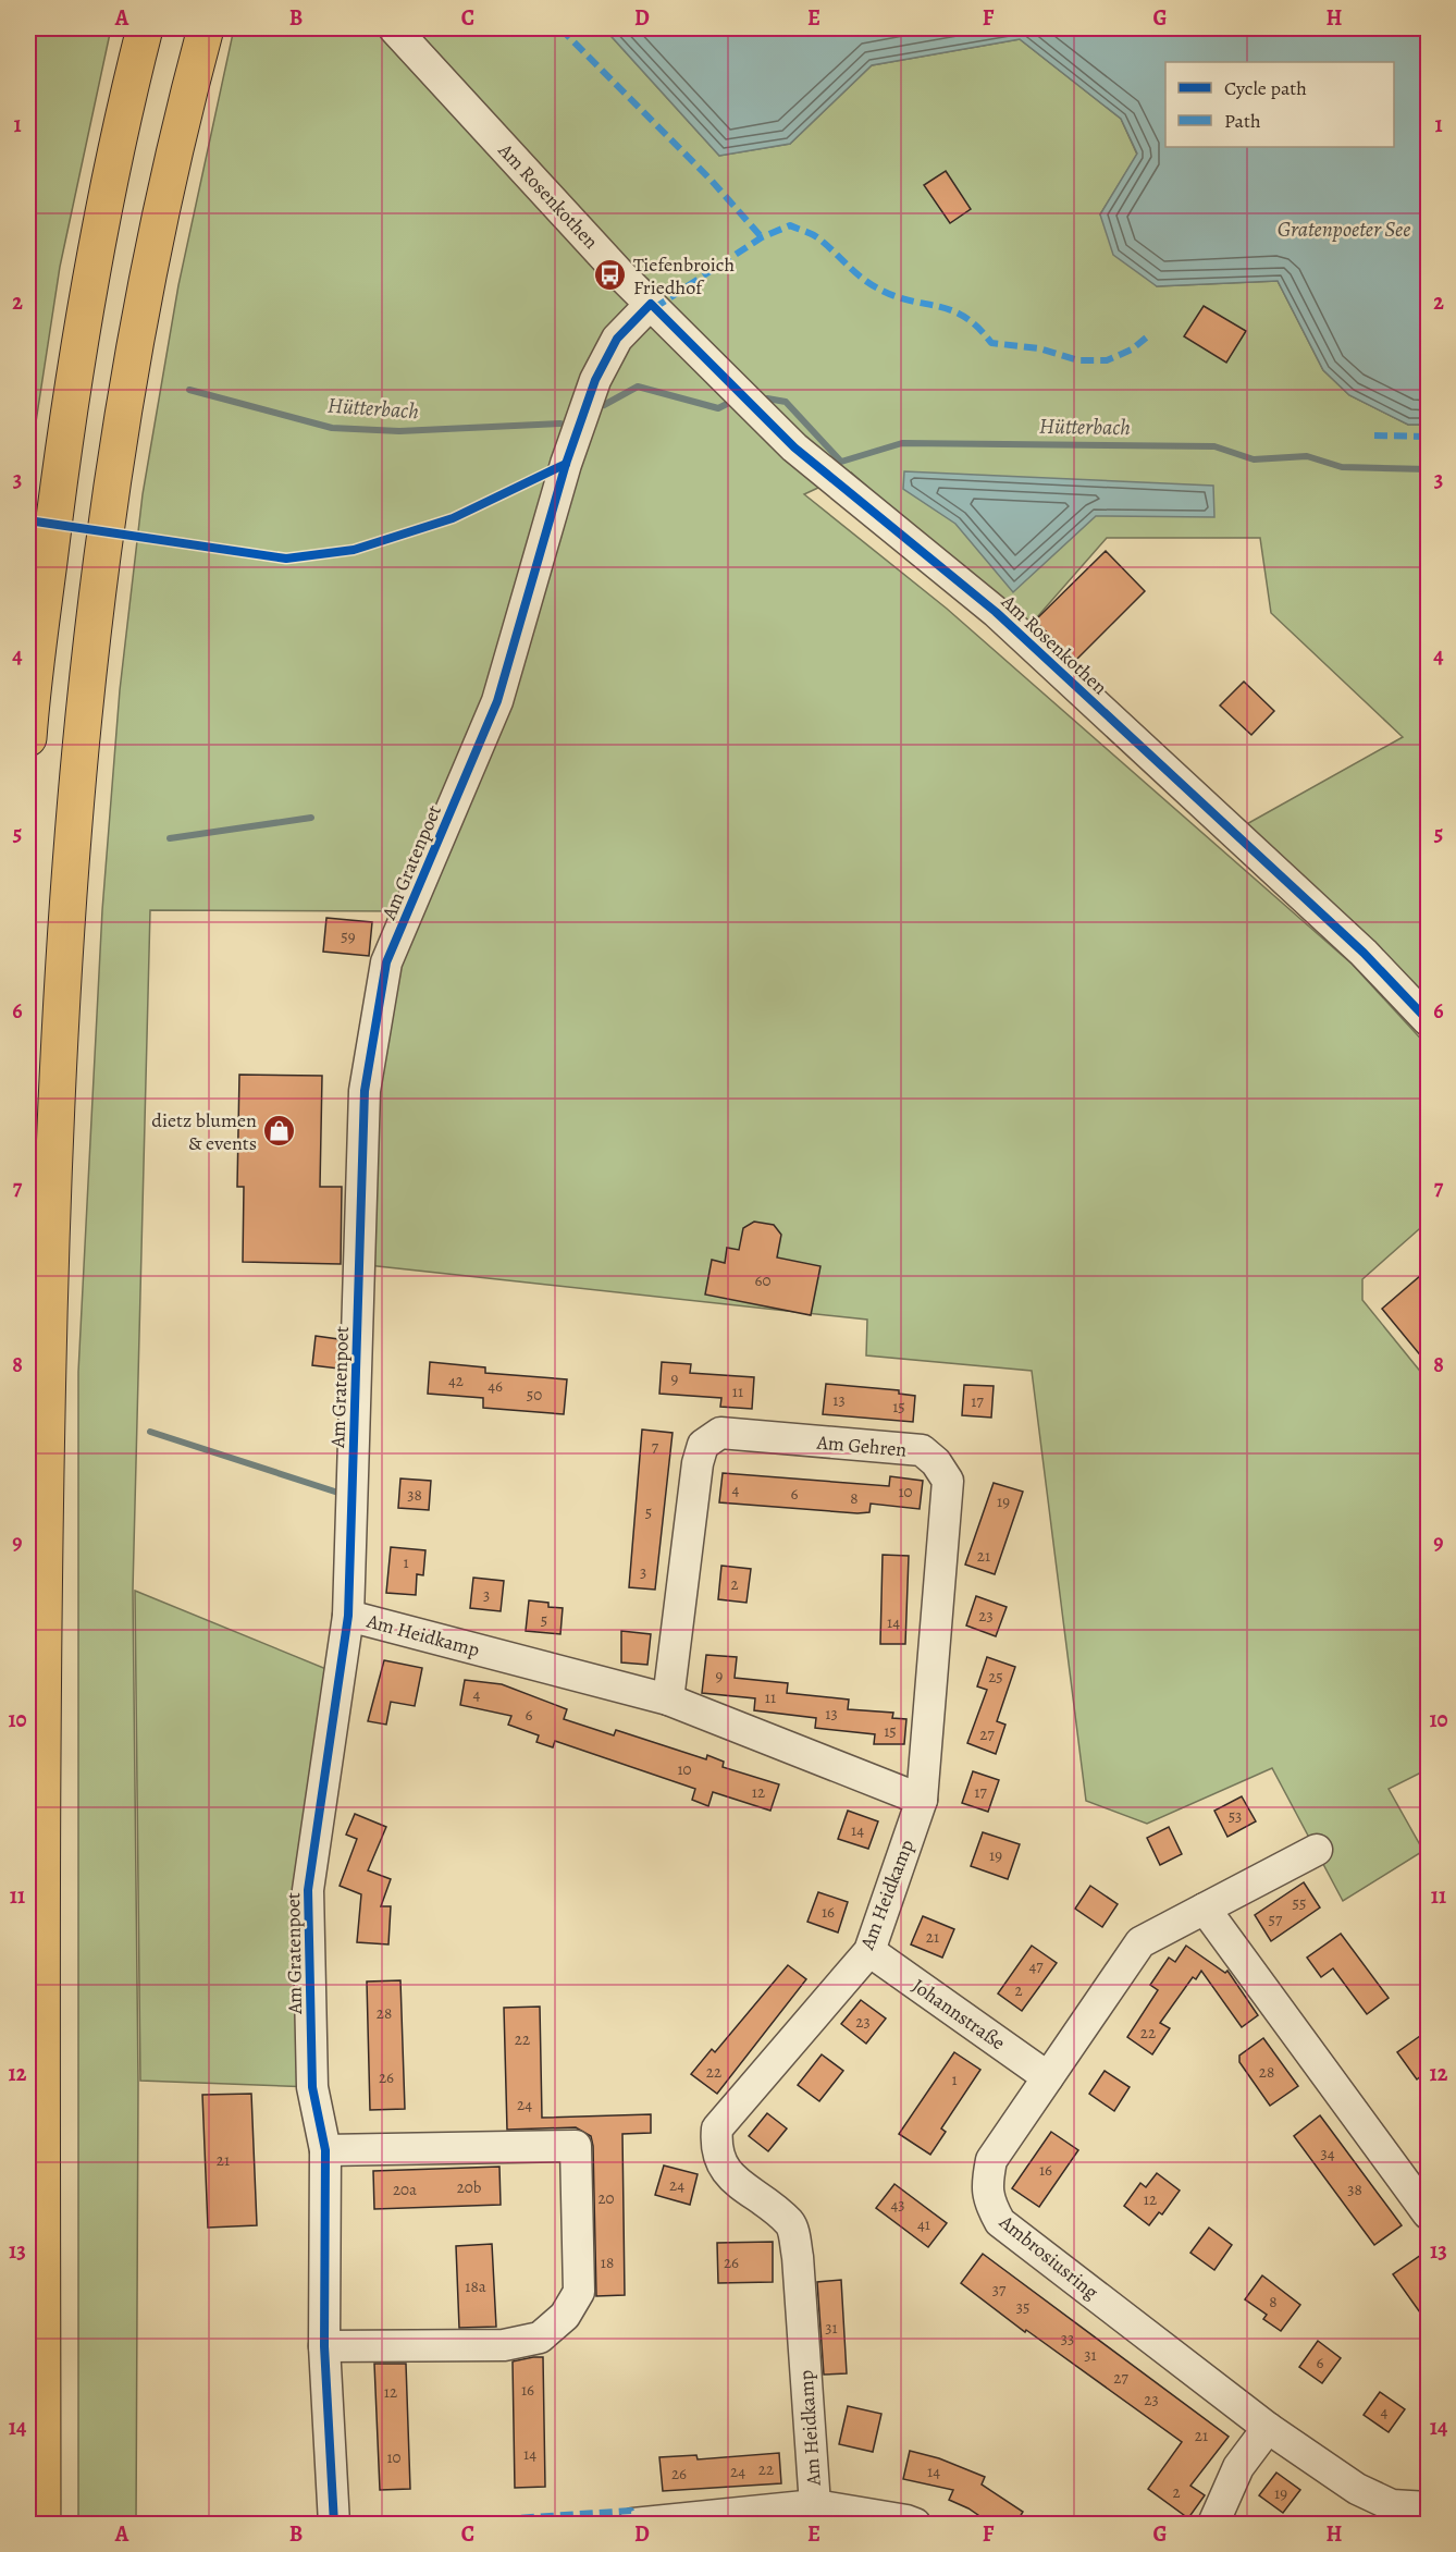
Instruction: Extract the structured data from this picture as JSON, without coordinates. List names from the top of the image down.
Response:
{
  "streets": {
    "street": [
      "Am Rosenkothen",
      "Am Gratenpoet",
      "Am Gehren",
      "Am Heidkamp",
      "Johannstraße",
      "Ambrosiusring"
    ]
  },
  "crossings": [
    ["Am Rosenkothen", "Am Gratenpoet"],
    ["Am Gratenpoet", "Am Heidkamp"],
    ["Am Gehren", "Am Heidkamp"],
    ["Am Heidkamp", "Johannstraße"],
    ["Johannstraße", "Ambrosiusring"]
  ],
  "water": ["Gratenpoeter See", "Hütterbach"],
  "places": {
    "bus stop": ["Tiefenbroich Friedhof"],
    "shop": ["dietz blumen & events"]
  },
  "house_numbers": [
    "59",
    "60",
    "9",
    "42",
    "46",
    "11",
    "50",
    "13",
    "17",
    "15",
    "7",
    "4",
    "10",
    "6",
    "38",
    "8",
    "19",
    "5",
    "21",
    "1",
    "3",
    "2",
    "3",
    "23",
    "5",
    "14",
    "9",
    "25",
    "4",
    "11",
    "13",
    "6",
    "15",
    "27",
    "10",
    "12",
    "17",
    "53",
    "14",
    "19",
    "55",
    "16",
    "57",
    "21",
    "47",
    "2",
    "28",
    "23",
    "22",
    "22",
    "22",
    "28",
    "26",
    "1",
    "24",
    "34",
    "21",
    "16",
    "24",
    "20b",
    "20a",
    "38",
    "20",
    "12",
    "43",
    "41",
    "18",
    "26",
    "18a",
    "37",
    "8",
    "35",
    "31",
    "33",
    "31",
    "6",
    "27",
    "16",
    "12",
    "23",
    "4",
    "21",
    "14",
    "10",
    "22",
    "24",
    "14",
    "26",
    "2",
    "19"
  ],
  "legend": ["Cycle path", "Path"],
  "grid": {
    "columns": [
      "A",
      "B",
      "C",
      "D",
      "E",
      "F",
      "G",
      "H"
    ],
    "rows": [
      "1",
      "2",
      "3",
      "4",
      "5",
      "6",
      "7",
      "8",
      "9",
      "10",
      "11",
      "12",
      "13",
      "14"
    ]
  }
}
